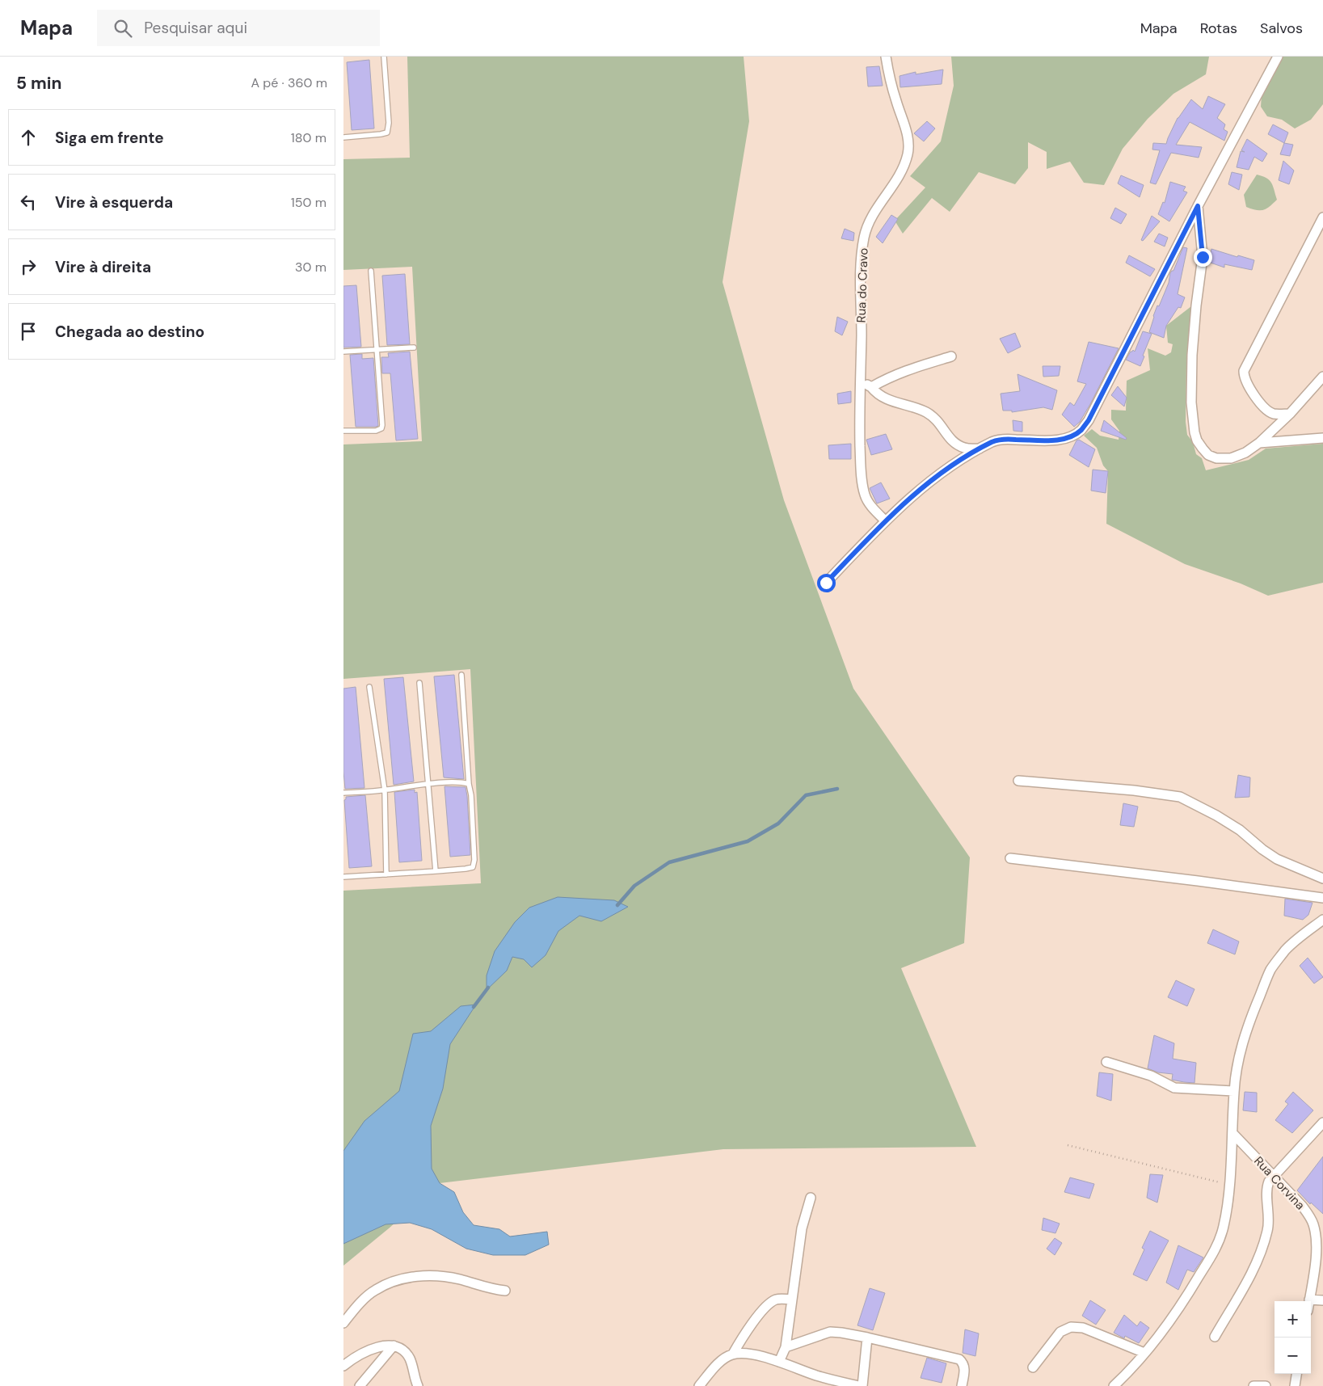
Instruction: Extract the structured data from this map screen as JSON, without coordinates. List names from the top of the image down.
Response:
{
  "streets": {
    "street": ["Rua do Cravo", "Rua Corvina"]
  },
  "page": {
    "header": "Mapa",
    "search": "Pesquisar aqui",
    "nav": ["Mapa", "Rotas", "Salvos"],
    "heading": ["5 min", "A pé · 360 m"],
    "list": [
      ["Siga em frente", "180 m"],
      ["Vire à esquerda", "150 m"],
      ["Vire à direita", "30 m"],
      "Chegada ao destino"
    ],
    "map_buttons": ["+", "−"]
  }
}
